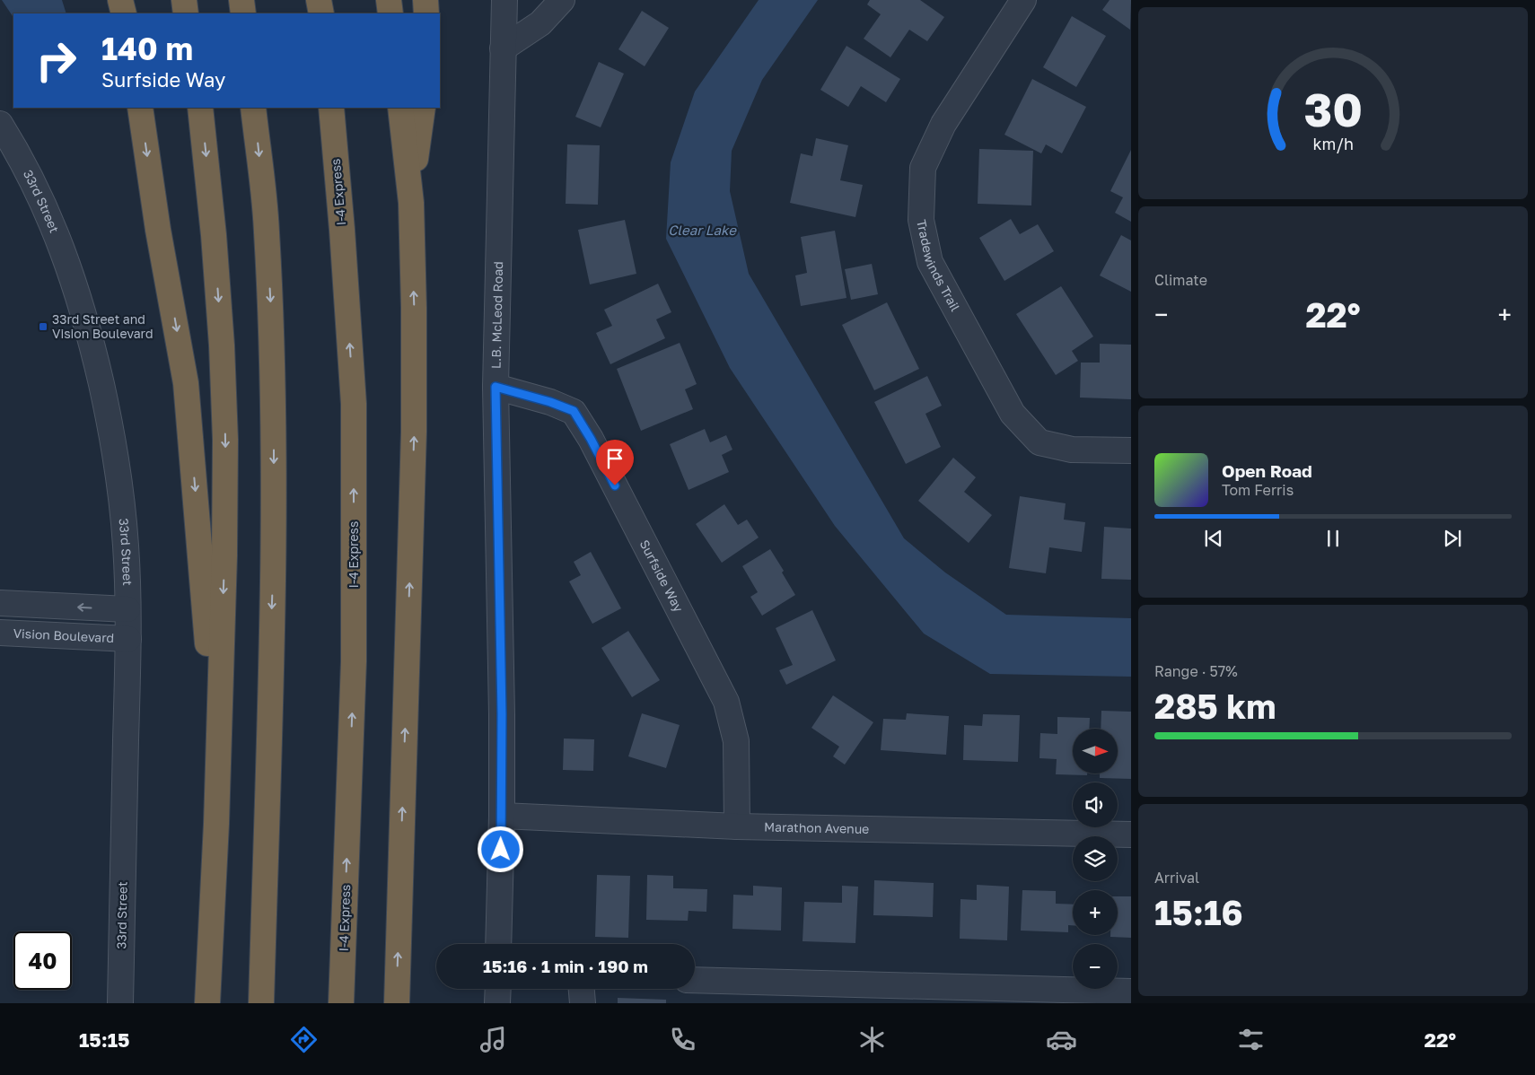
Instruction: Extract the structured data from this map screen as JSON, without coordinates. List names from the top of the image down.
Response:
{
  "streets": {
    "highway": ["I-4 Express"],
    "street": [
      "33rd Street",
      "Tradewinds Trail",
      "L.B. McLeod Road",
      "Surfside Way",
      "Vision Boulevard",
      "Marathon Avenue"
    ]
  },
  "crossings": [
    ["33rd Street", "Vision Boulevard"],
    ["L.B. McLeod Road", "Surfside Way"],
    ["L.B. McLeod Road", "Marathon Avenue"],
    ["Surfside Way", "Marathon Avenue"]
  ],
  "water": ["Clear Lake"],
  "places": {
    "transit": ["33rd Street and Vision Boulevard"]
  },
  "north": "right",
  "page": {
    "turn": ["140 m", "Surfside Way"],
    "tile": [
      "Climate",
      ["Range · 57%", "285 km"],
      ["Arrival", "15:16"]
    ],
    "heat": ["−", "22°", "+"],
    "song": ["Open Road", "Tom Ferris"],
    "map_buttons": ["+", "−"],
    "limit": "40",
    "trip": "15:16 · 1 min · 190 m",
    "tabs": ["15:15", "22°"],
    "gauge": ["30", "km/h"]
  }
}
